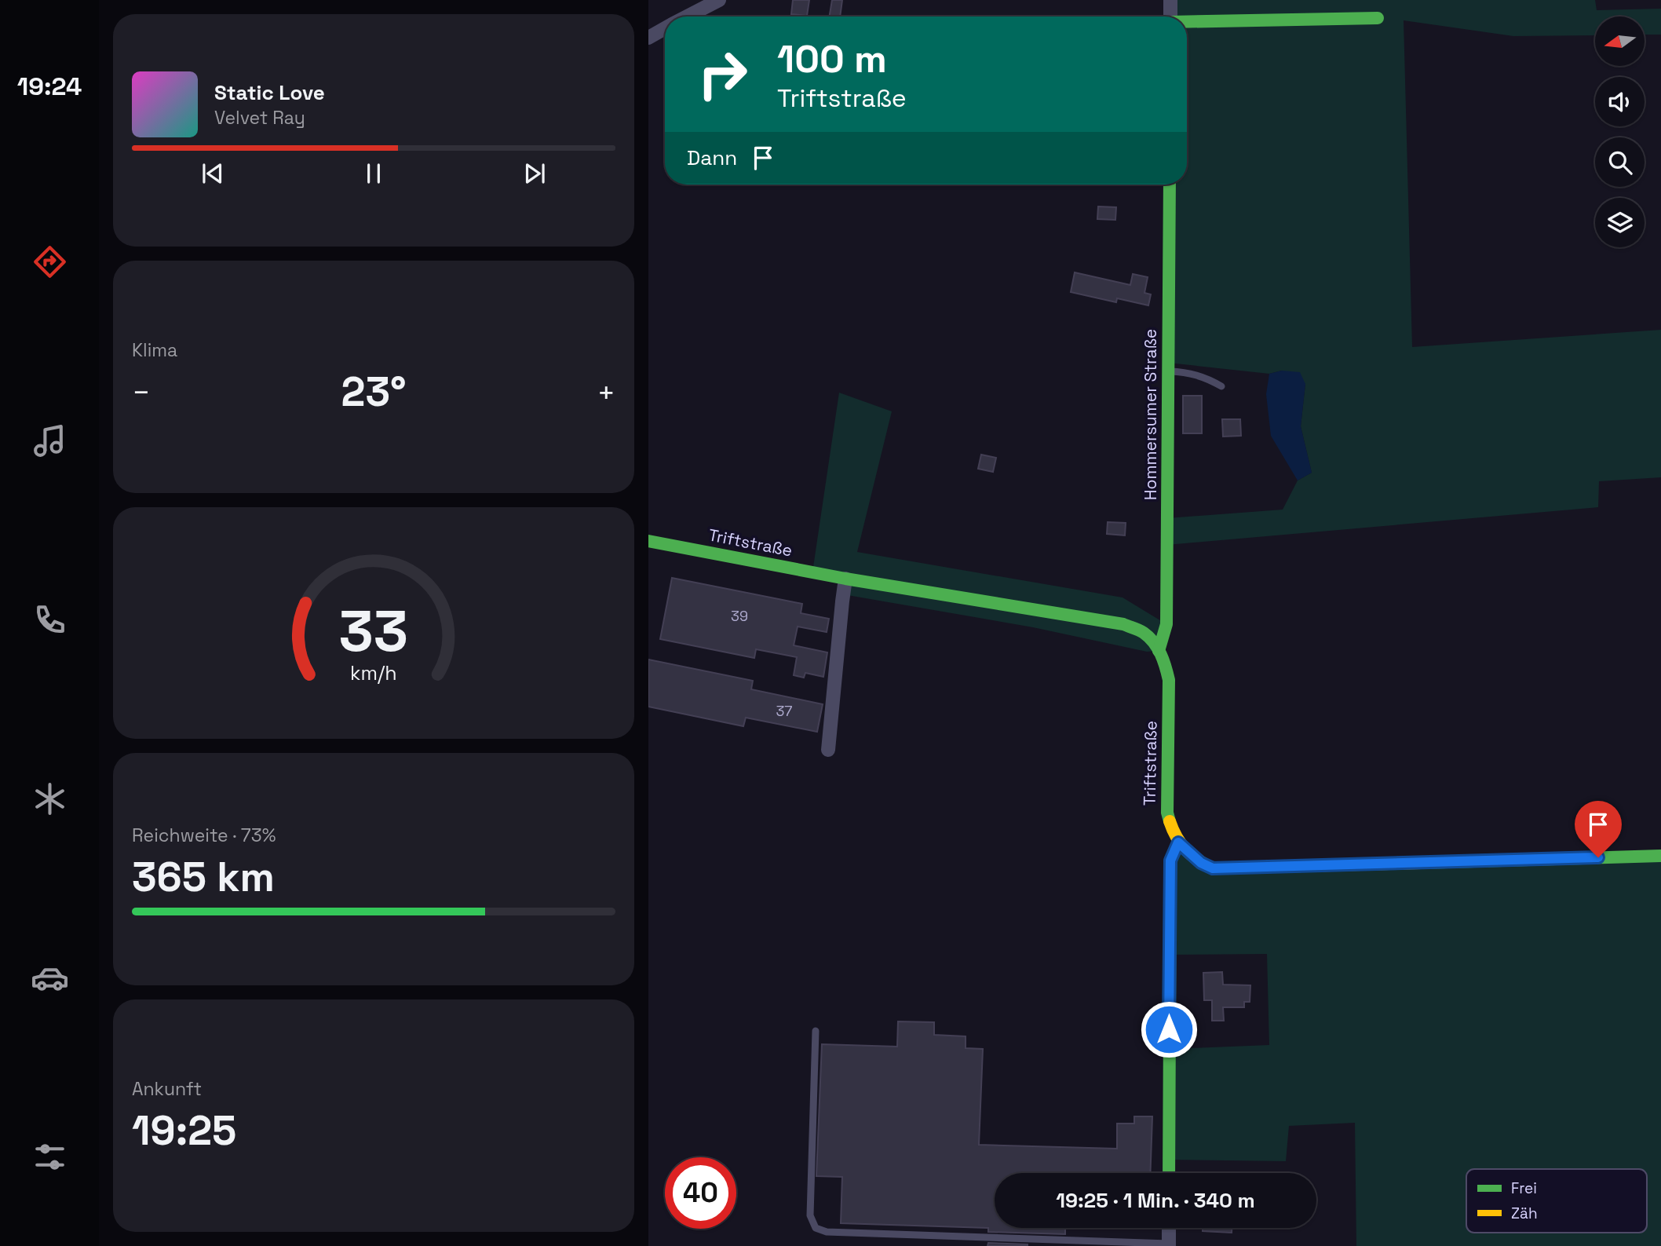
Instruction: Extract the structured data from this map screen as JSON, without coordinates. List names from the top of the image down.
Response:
{
  "streets": {
    "street": ["Hommersumer Straße", "Triftstraße"]
  },
  "crossings": [
    ["Hommersumer Straße", "Triftstraße"]
  ],
  "house_numbers": ["39", "37"],
  "legend": ["Frei", "Zäh"],
  "north": "left",
  "page": {
    "tabs": "19:24",
    "turn": ["100 m", "Triftstraße"],
    "song": ["Static Love", "Velvet Ray"],
    "then": "Dann",
    "tile": [
      "Klima",
      ["Reichweite · 73%", "365 km"],
      ["Ankunft", "19:25"]
    ],
    "heat": ["−", "23°", "+"],
    "limit": "40",
    "trip": "19:25 · 1 Min. · 340 m",
    "gauge": ["33", "km/h"]
  }
}
